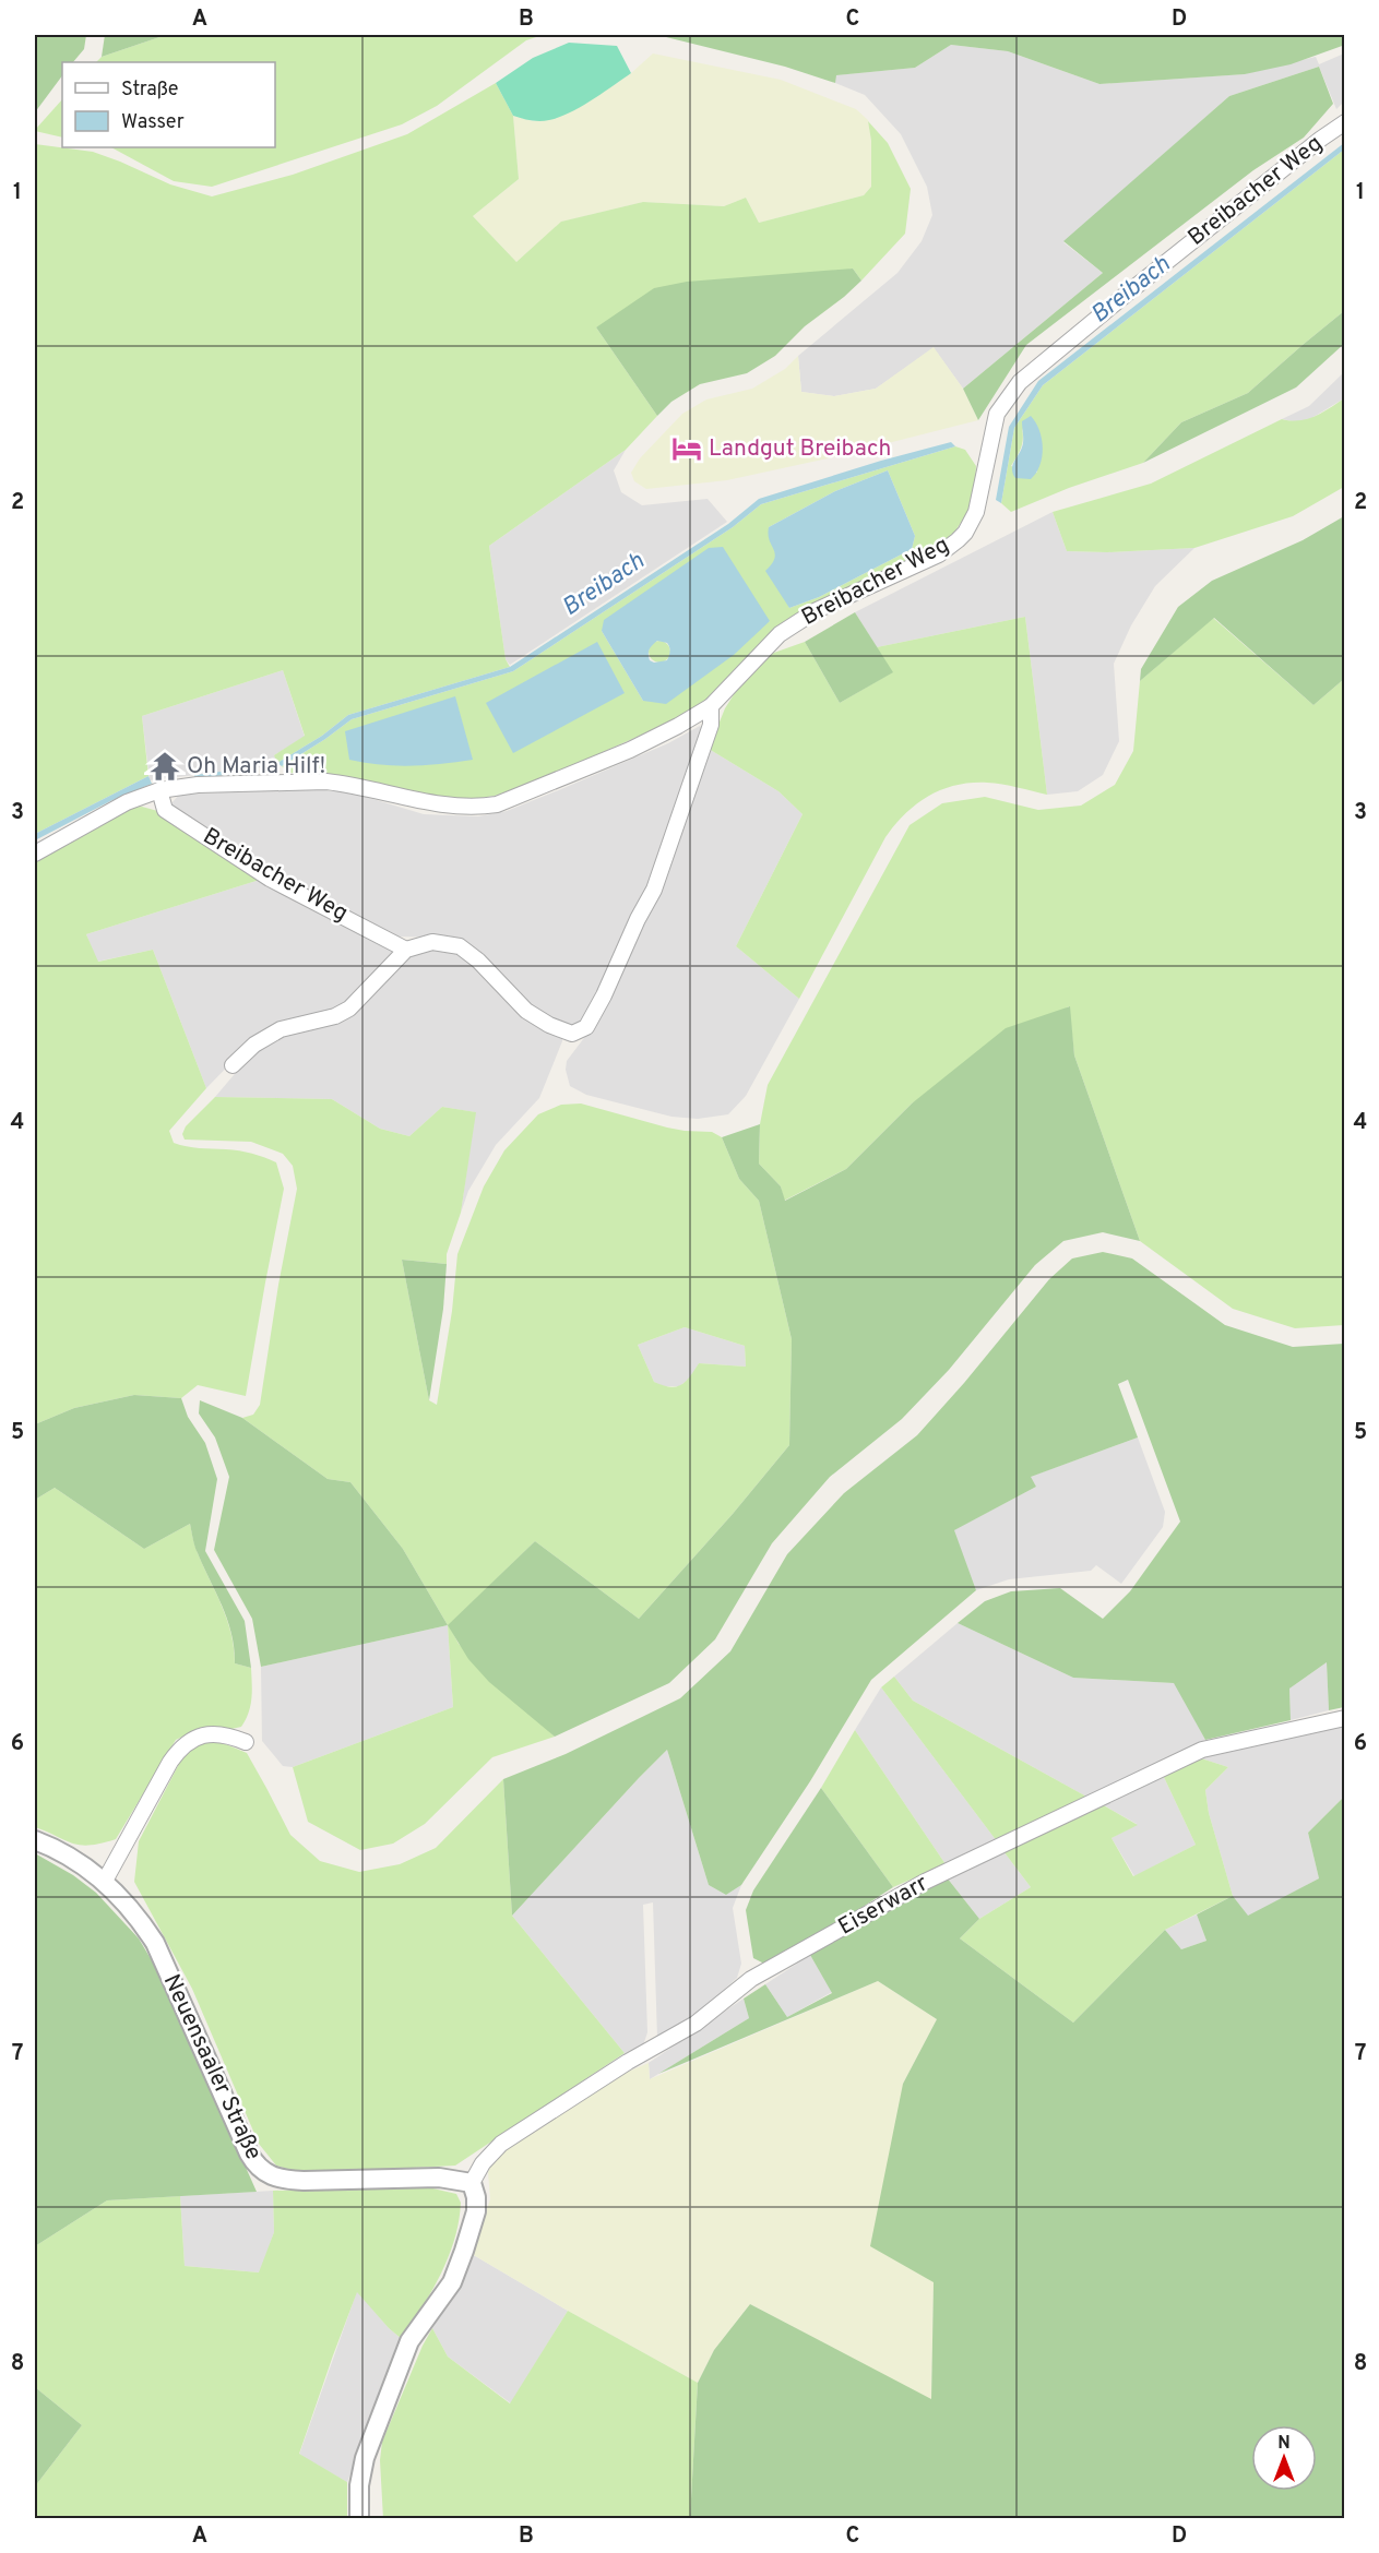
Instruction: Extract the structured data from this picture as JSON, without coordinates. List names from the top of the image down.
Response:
{
  "streets": {
    "street": ["Breibacher Weg", "Eiserwarr", "Neuensaaler Straße"]
  },
  "crossings": [
    ["Eiserwarr", "Neuensaaler Straße"]
  ],
  "water": ["Breibach"],
  "places": {
    "hotel": ["Landgut Breibach"],
    "temple": ["Oh Maria Hilf!"]
  },
  "legend": ["Straße", "Wasser"],
  "north": "top",
  "grid": {
    "columns": [
      "A",
      "B",
      "C",
      "D"
    ],
    "rows": [
      "1",
      "2",
      "3",
      "4",
      "5",
      "6",
      "7",
      "8"
    ]
  }
}
